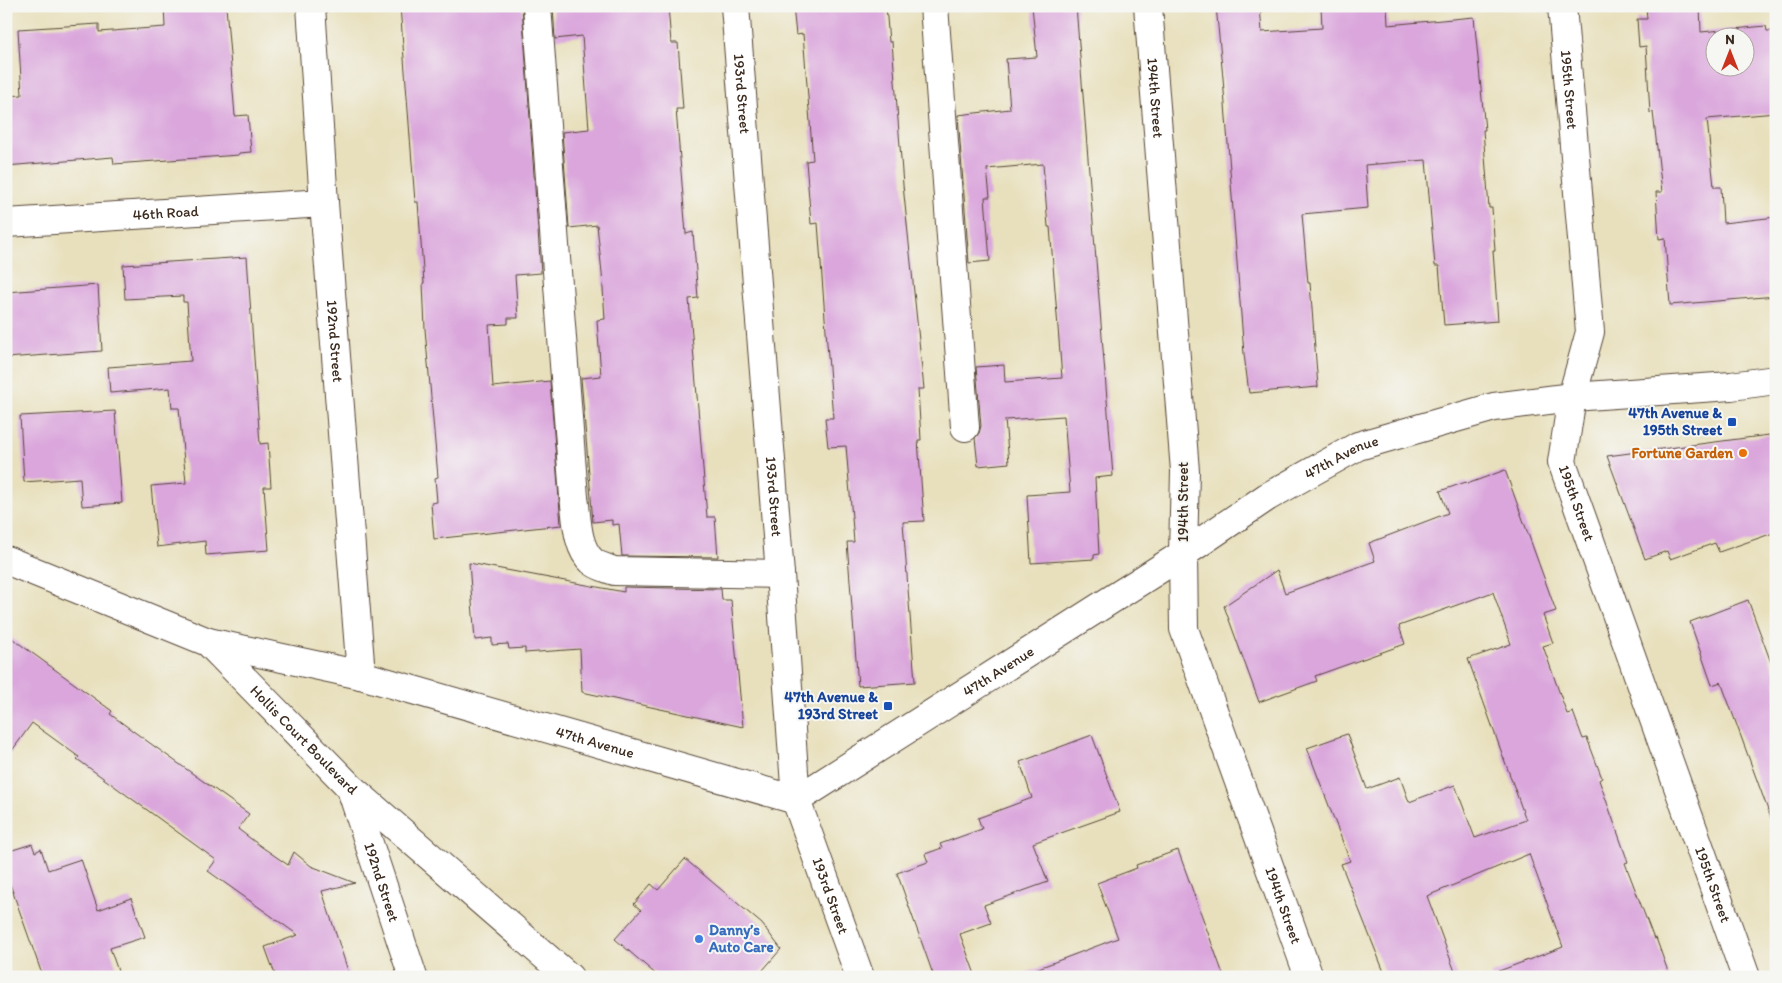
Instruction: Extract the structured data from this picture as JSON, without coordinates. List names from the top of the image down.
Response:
{
  "streets": {
    "street": [
      "195th Street",
      "193rd Street",
      "194th Street",
      "46th Road",
      "192nd Street",
      "47th Avenue",
      "Hollis Court Boulevard"
    ]
  },
  "crossings": [
    ["195th Street", "47th Avenue"],
    ["193rd Street", "47th Avenue"],
    ["194th Street", "47th Avenue"],
    ["46th Road", "192nd Street"],
    ["192nd Street", "47th Avenue"],
    ["192nd Street", "Hollis Court Boulevard"],
    ["47th Avenue", "Hollis Court Boulevard"]
  ],
  "places": {
    "transit": ["47th Avenue & 195th Street", "47th Avenue & 193rd Street"],
    "other": ["Fortune Garden", "Danny’s Auto Care"]
  },
  "north": "top"
}
